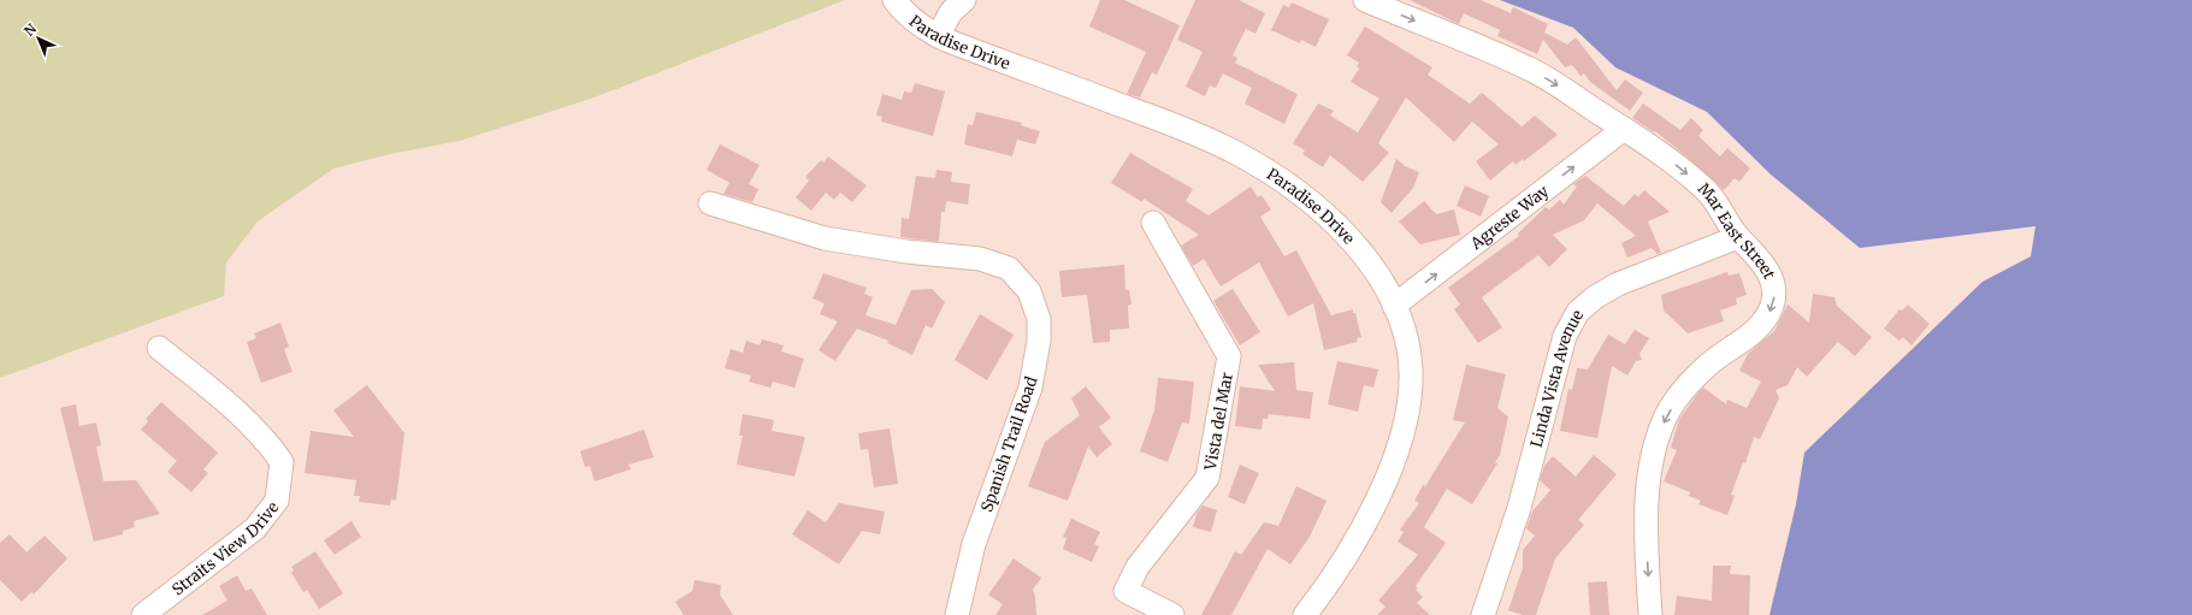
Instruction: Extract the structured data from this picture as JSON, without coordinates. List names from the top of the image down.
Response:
{
  "streets": {
    "street": [
      "Paradise Drive",
      "Agreste Way",
      "Mar East Street",
      "Linda Vista Avenue",
      "Vista del Mar",
      "Spanish Trail Road",
      "Straits View Drive"
    ]
  },
  "crossings": [
    ["Paradise Drive", "Agreste Way"],
    ["Agreste Way", "Mar East Street"],
    ["Mar East Street", "Linda Vista Avenue"]
  ],
  "one_way": ["Agreste Way"],
  "north": "top left"
}
